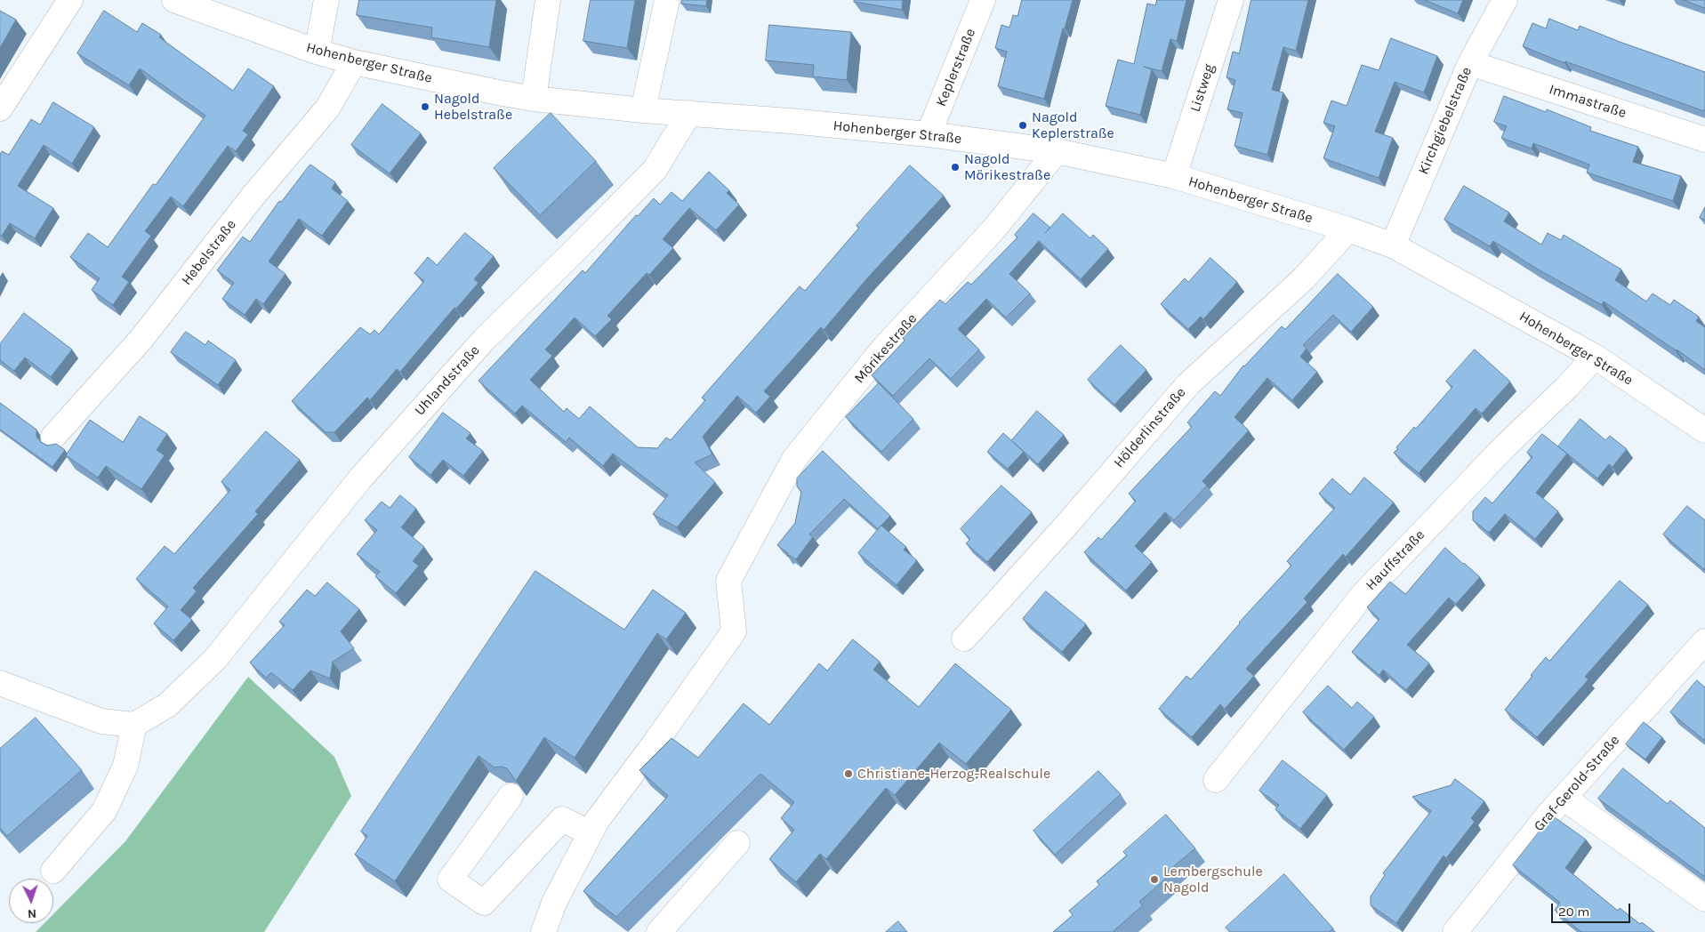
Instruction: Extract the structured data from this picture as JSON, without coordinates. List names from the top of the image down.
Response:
{
  "streets": {
    "street": [
      "Hohenberger Straße",
      "Keplerstraße",
      "Listweg",
      "Immastraße",
      "Kirchgiebelstraße",
      "Hebelstraße",
      "Mörikestraße",
      "Uhlandstraße",
      "Hölderlinstraße",
      "Hauffstraße",
      "Graf-Gerold-Straße"
    ]
  },
  "crossings": [
    ["Hohenberger Straße", "Keplerstraße"],
    ["Hohenberger Straße", "Listweg"],
    ["Hohenberger Straße", "Kirchgiebelstraße"],
    ["Hohenberger Straße", "Hebelstraße"],
    ["Hohenberger Straße", "Mörikestraße"],
    ["Hohenberger Straße", "Uhlandstraße"],
    ["Hohenberger Straße", "Hölderlinstraße"],
    ["Hohenberger Straße", "Hauffstraße"],
    ["Immastraße", "Kirchgiebelstraße"]
  ],
  "places": [
    "Nagold Hebelstraße",
    "Nagold Keplerstraße",
    "Nagold Mörikestraße",
    "Christiane-Herzog-Realschule",
    "Lembergschule Nagold"
  ],
  "scale_bar": "20 m",
  "north": "bottom"
}
